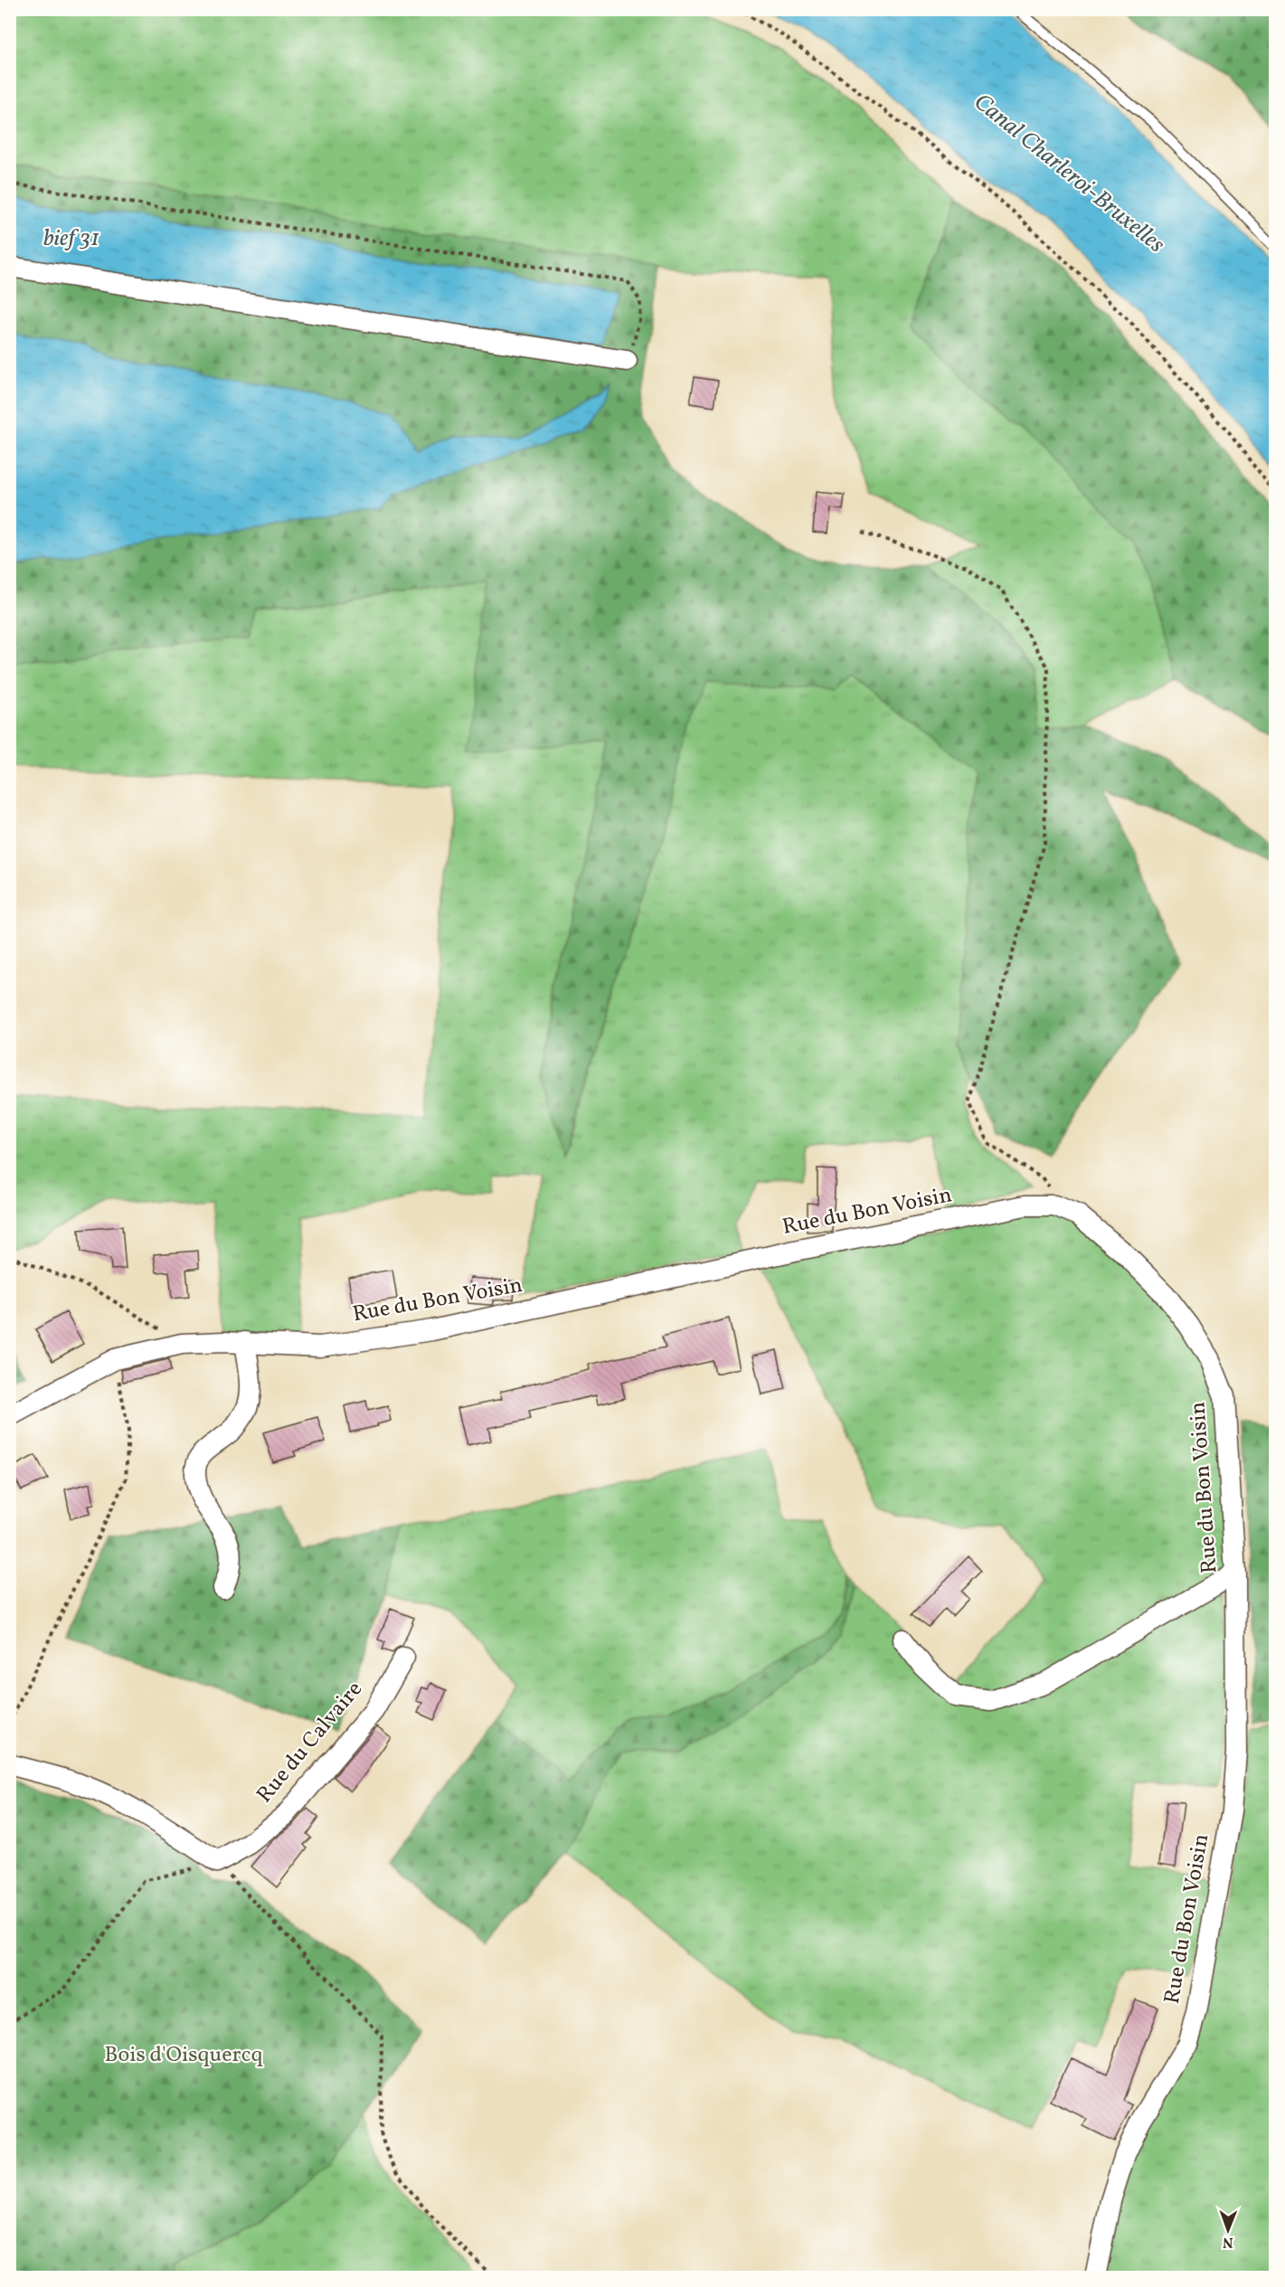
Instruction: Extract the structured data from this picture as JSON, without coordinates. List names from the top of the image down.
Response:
{
  "streets": {
    "street": ["Rue du Bon Voisin", "Rue du Calvaire"]
  },
  "water": ["Canal Charleroi-Bruxelles", "bief 31"],
  "parks": ["Bois d'Oisquercq"],
  "north": "bottom"
}
